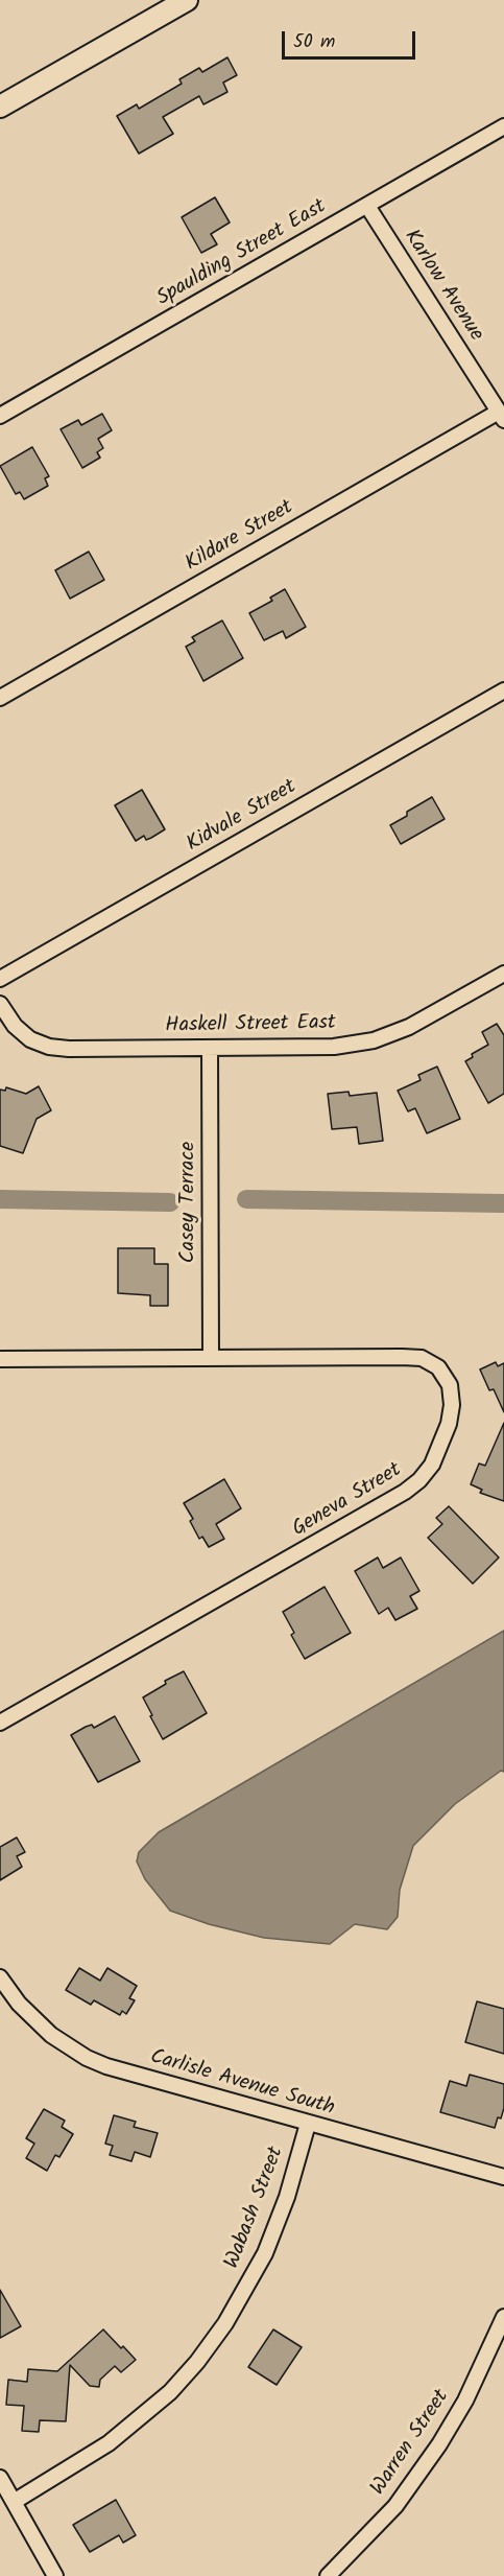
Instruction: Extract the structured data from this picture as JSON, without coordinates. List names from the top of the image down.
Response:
{
  "streets": {
    "street": [
      "Spaulding Street East",
      "Karlow Avenue",
      "Kildare Street",
      "Kidvale Street",
      "Haskell Street East",
      "Casey Terrace",
      "Geneva Street",
      "Carlisle Avenue South",
      "Wabash Street",
      "Warren Street"
    ]
  },
  "crossings": [
    ["Spaulding Street East", "Karlow Avenue"],
    ["Karlow Avenue", "Kildare Street"],
    ["Haskell Street East", "Casey Terrace"],
    ["Casey Terrace", "Geneva Street"],
    ["Carlisle Avenue South", "Wabash Street"]
  ],
  "scale_bar": "50 m"
}
